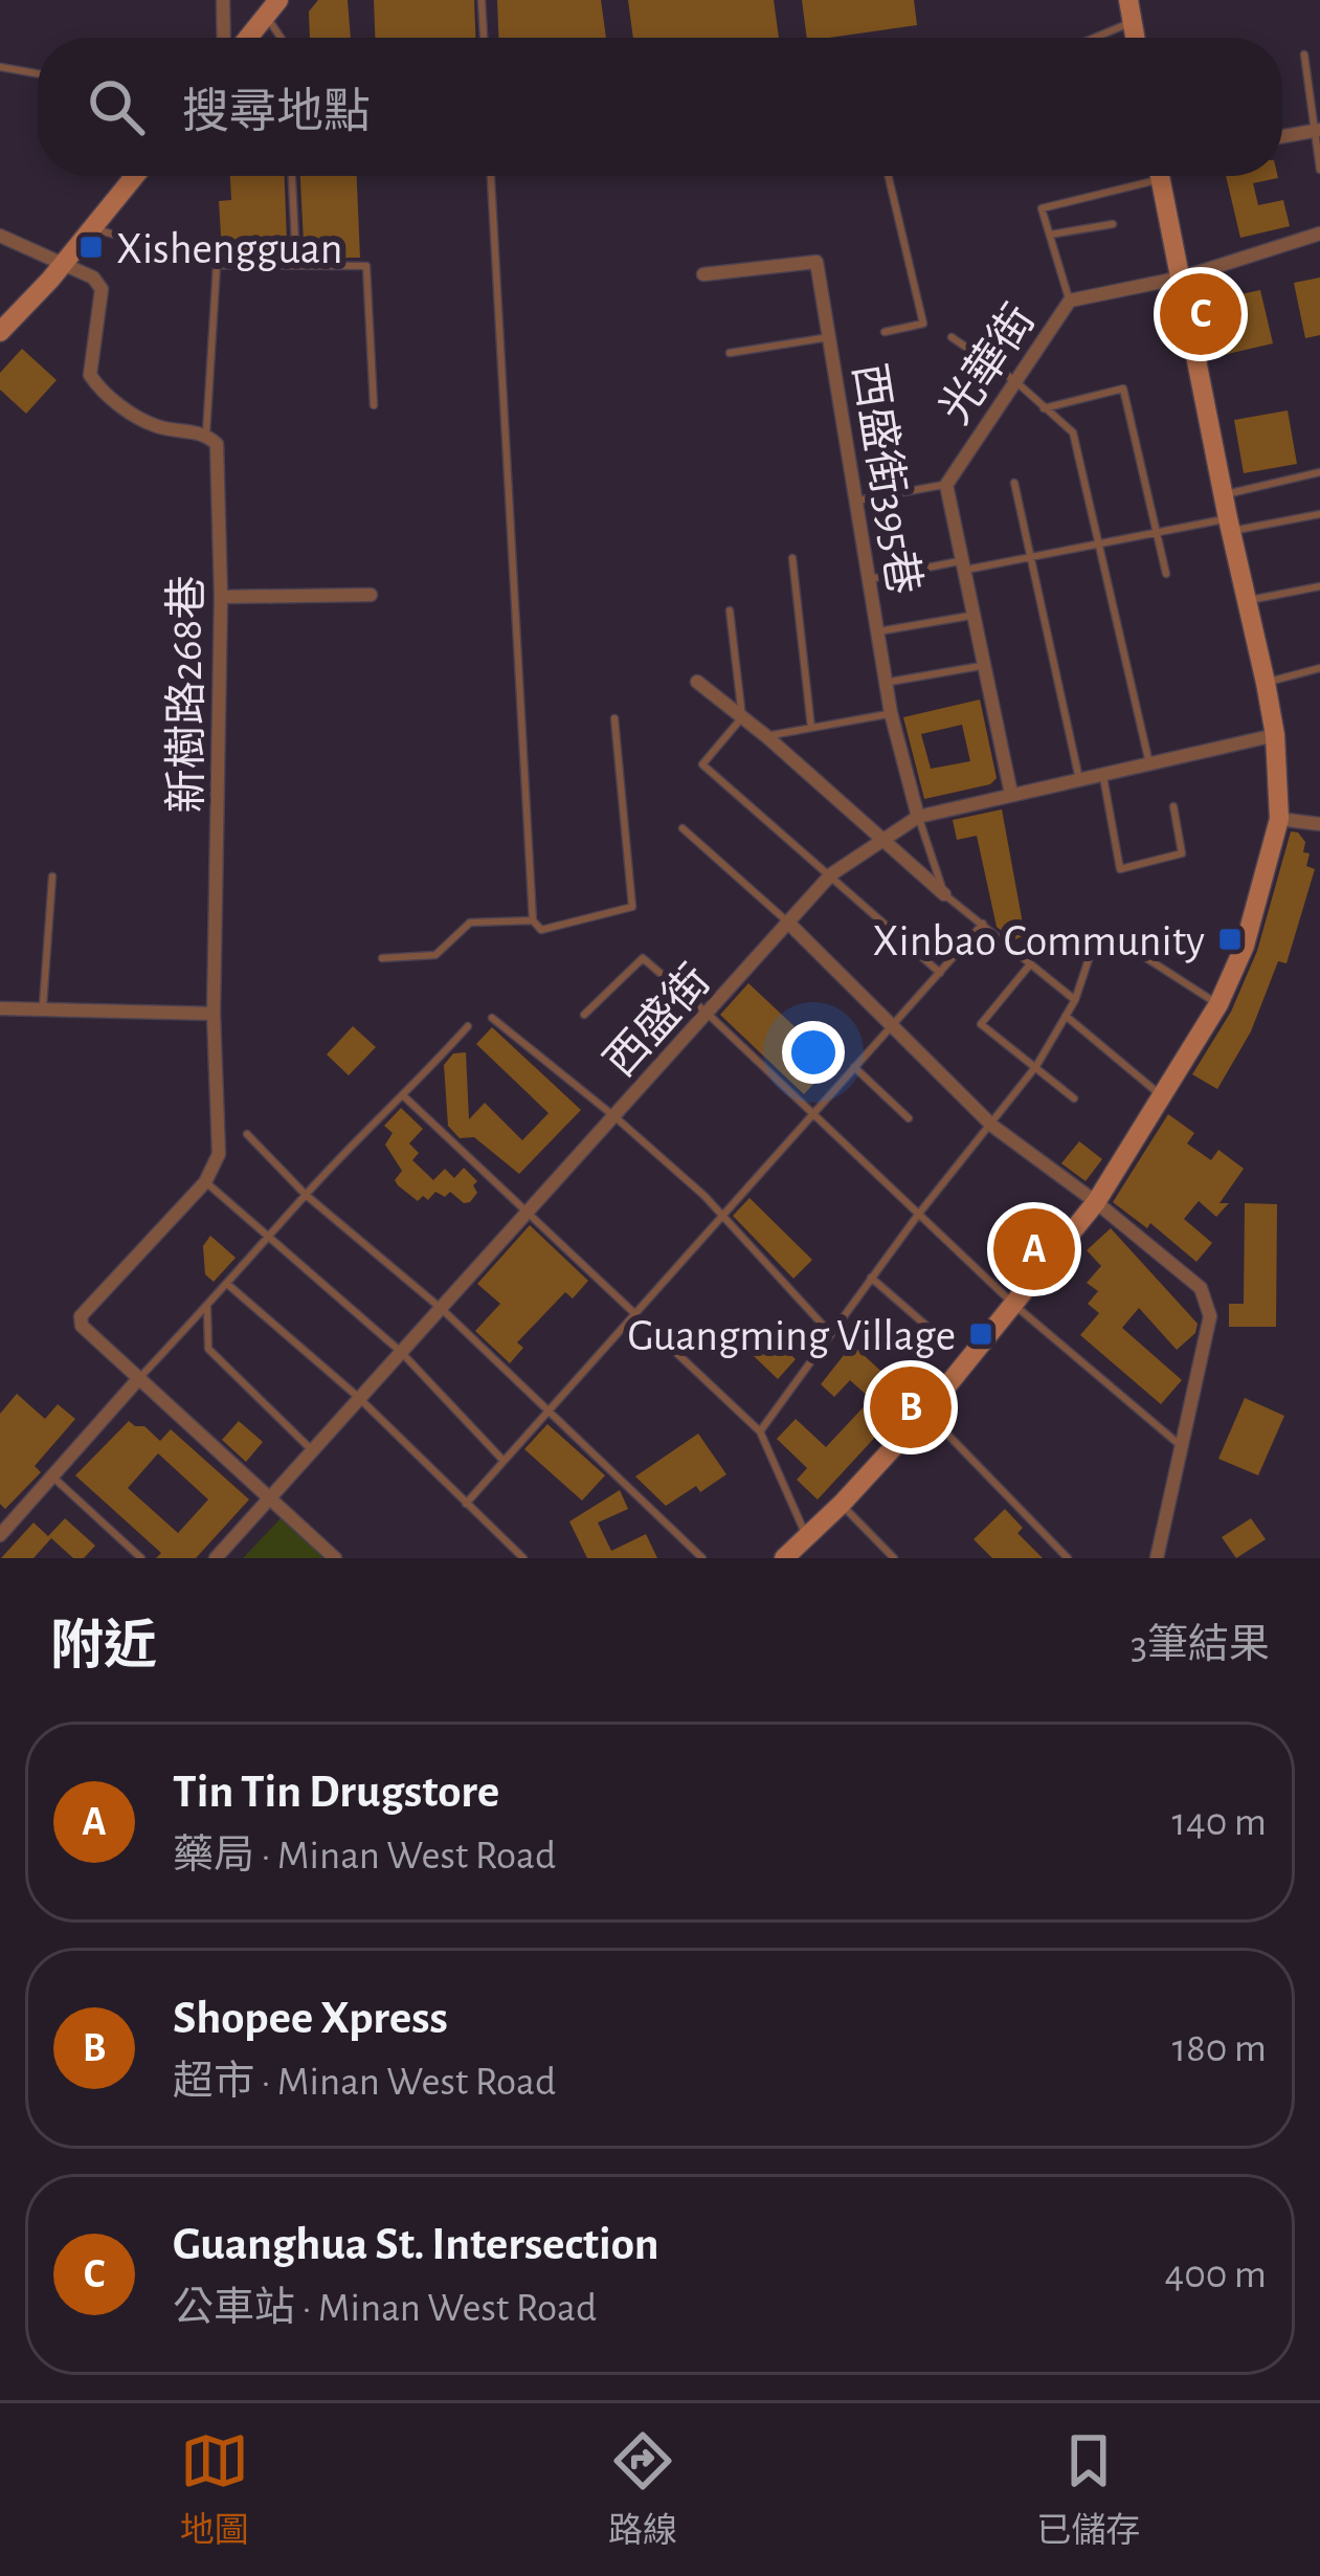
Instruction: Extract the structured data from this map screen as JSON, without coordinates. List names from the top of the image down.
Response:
{
  "streets": {
    "street": [
      "光華街",
      "西盛街395巷",
      "新樹路268巷",
      "西盛街"
    ]
  },
  "crossings": [
    ["光華街", "西盛街"],
    ["西盛街395巷", "西盛街"]
  ],
  "places": {
    "transit": ["Xishengguan", "Xinbao Community", "Guangming Village"]
  },
  "page": {
    "search": "搜尋地點",
    "pins": ["C", "A", "B"],
    "heading": ["附近", "3筆結果"],
    "list": [
      {
        "mark": "A",
        "name": "Tin Tin Drugstore",
        "note": "藥局 · Minan West Road",
        "value": "140 m"
      },
      {
        "mark": "B",
        "name": "Shopee Xpress",
        "note": "超市 · Minan West Road",
        "value": "180 m"
      },
      {
        "mark": "C",
        "name": "Guanghua St. Intersection",
        "note": "公車站 · Minan West Road",
        "value": "400 m"
      }
    ],
    "nav": ["地圖", "路線", "已儲存"]
  }
}
